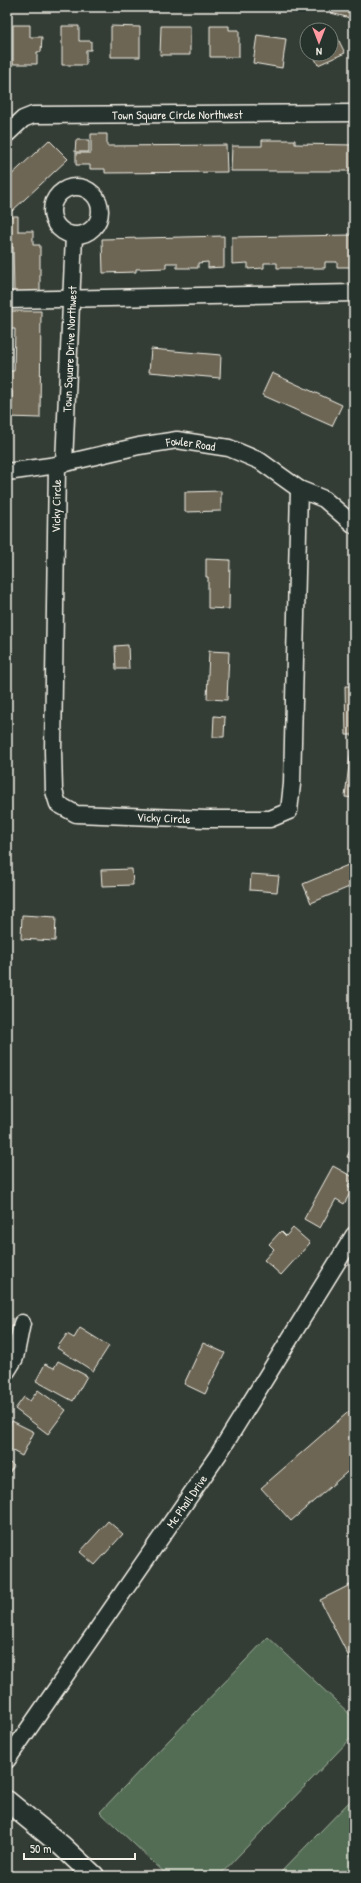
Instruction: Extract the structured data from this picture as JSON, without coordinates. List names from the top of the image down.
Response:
{
  "streets": {
    "street": [
      "Town Square Circle Northwest",
      "Town Square Drive Northwest",
      "Fowler Road",
      "Vicky Circle",
      "Mc Phail Drive"
    ]
  },
  "crossings": [
    ["Town Square Drive Northwest", "Fowler Road"],
    ["Town Square Drive Northwest", "Vicky Circle"],
    ["Fowler Road", "Vicky Circle"]
  ],
  "scale_bar": "50 m",
  "north": "bottom"
}
